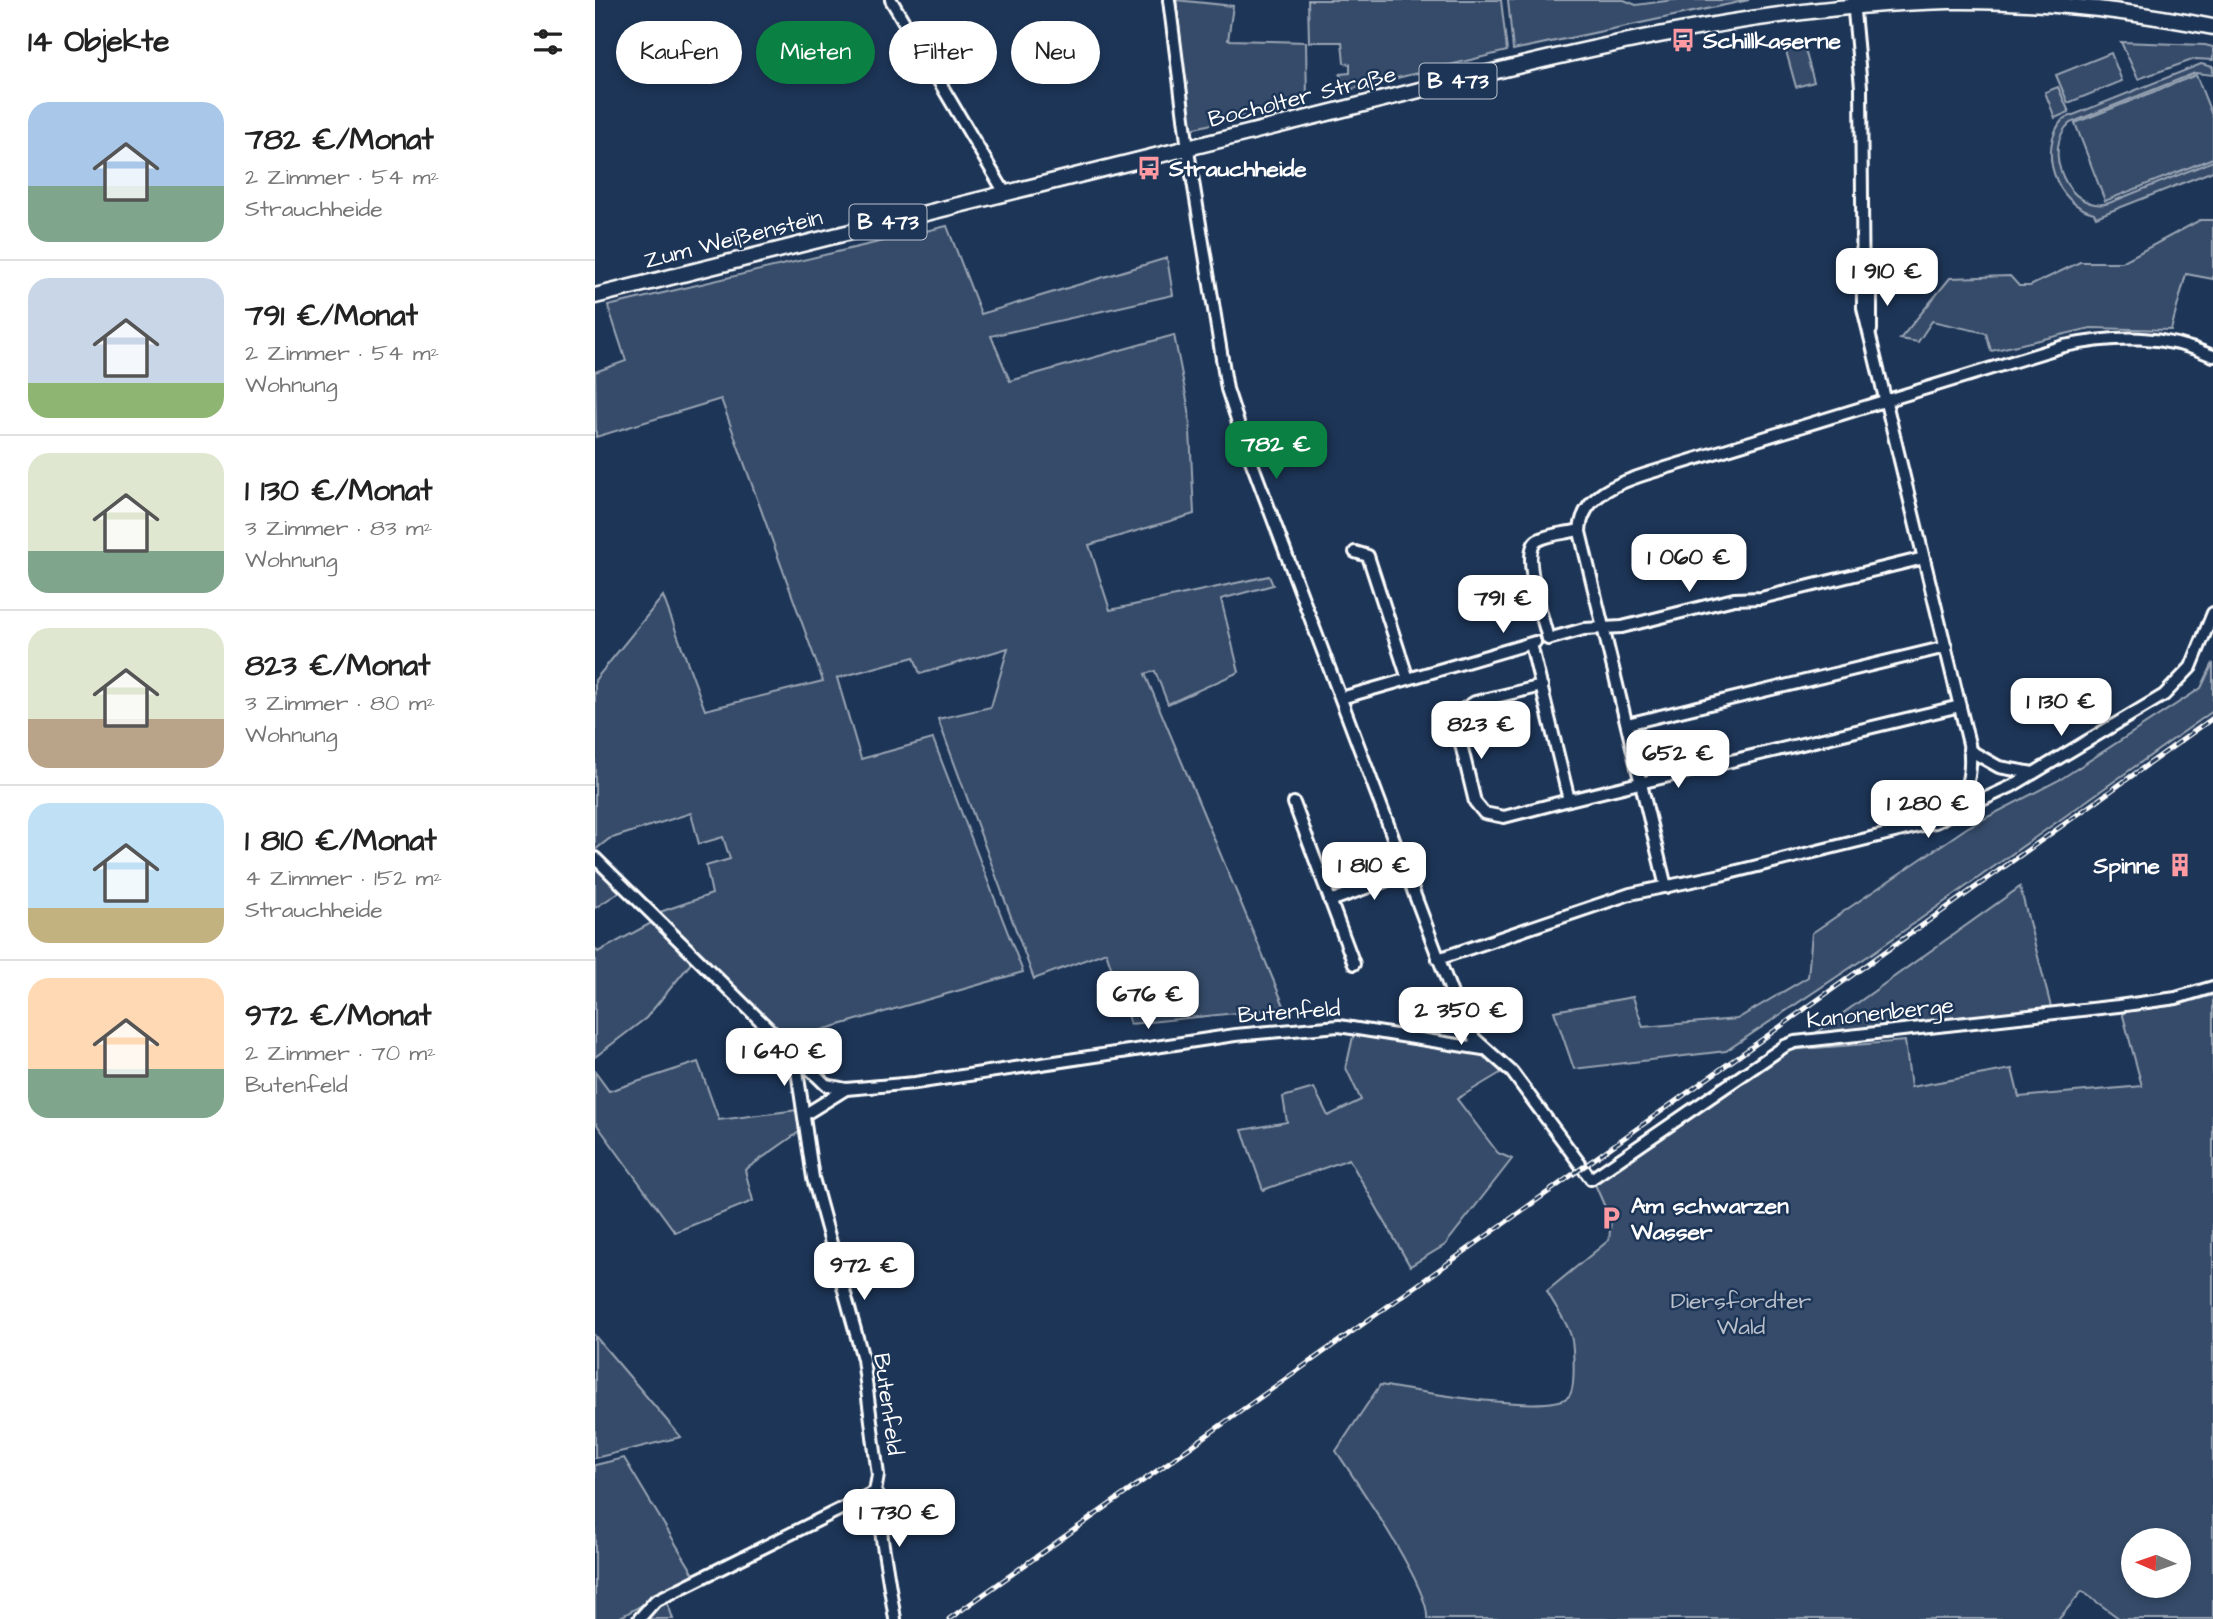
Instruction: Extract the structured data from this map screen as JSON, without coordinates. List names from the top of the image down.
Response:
{
  "streets": {
    "main road": ["B 473", "Bocholter Straße", "Zum Weißenstein"],
    "street": ["Butenfeld", "Kanonenberge"]
  },
  "crossings": [
    ["Bocholter Straße", "Zum Weißenstein"],
    ["Butenfeld", "Kanonenberge"]
  ],
  "parks": ["Diersfordter Wald"],
  "places": {
    "bus stop": ["Schillkaserne", "Strauchheide"],
    "building": ["Spinne"],
    "parking": ["Am schwarzen Wasser"]
  },
  "north": "left",
  "page": {
    "heading": "14 Objekte",
    "chip": [
      "Kaufen",
      "Mieten",
      "Filter",
      "Neu"
    ],
    "list": [
      {
        "name": "782 €/Monat",
        "note": "2 Zimmer · 54 m² · Strauchheide"
      },
      {
        "name": "791 €/Monat",
        "note": "2 Zimmer · 54 m² · Wohnung"
      },
      {
        "name": "1 130 €/Monat",
        "note": "3 Zimmer · 83 m² · Wohnung"
      },
      {
        "name": "823 €/Monat",
        "note": "3 Zimmer · 80 m² · Wohnung"
      },
      {
        "name": "1 810 €/Monat",
        "note": "4 Zimmer · 152 m² · Strauchheide"
      },
      {
        "name": "972 €/Monat",
        "note": "2 Zimmer · 70 m² · Butenfeld"
      }
    ],
    "price": [
      "1 910 €",
      "782 €",
      "1 060 €",
      "791 €",
      "1 130 €",
      "823 €",
      "652 €",
      "1 280 €",
      "1 810 €",
      "676 €",
      "2 350 €",
      "1 640 €",
      "972 €",
      "1 730 €"
    ]
  }
}
